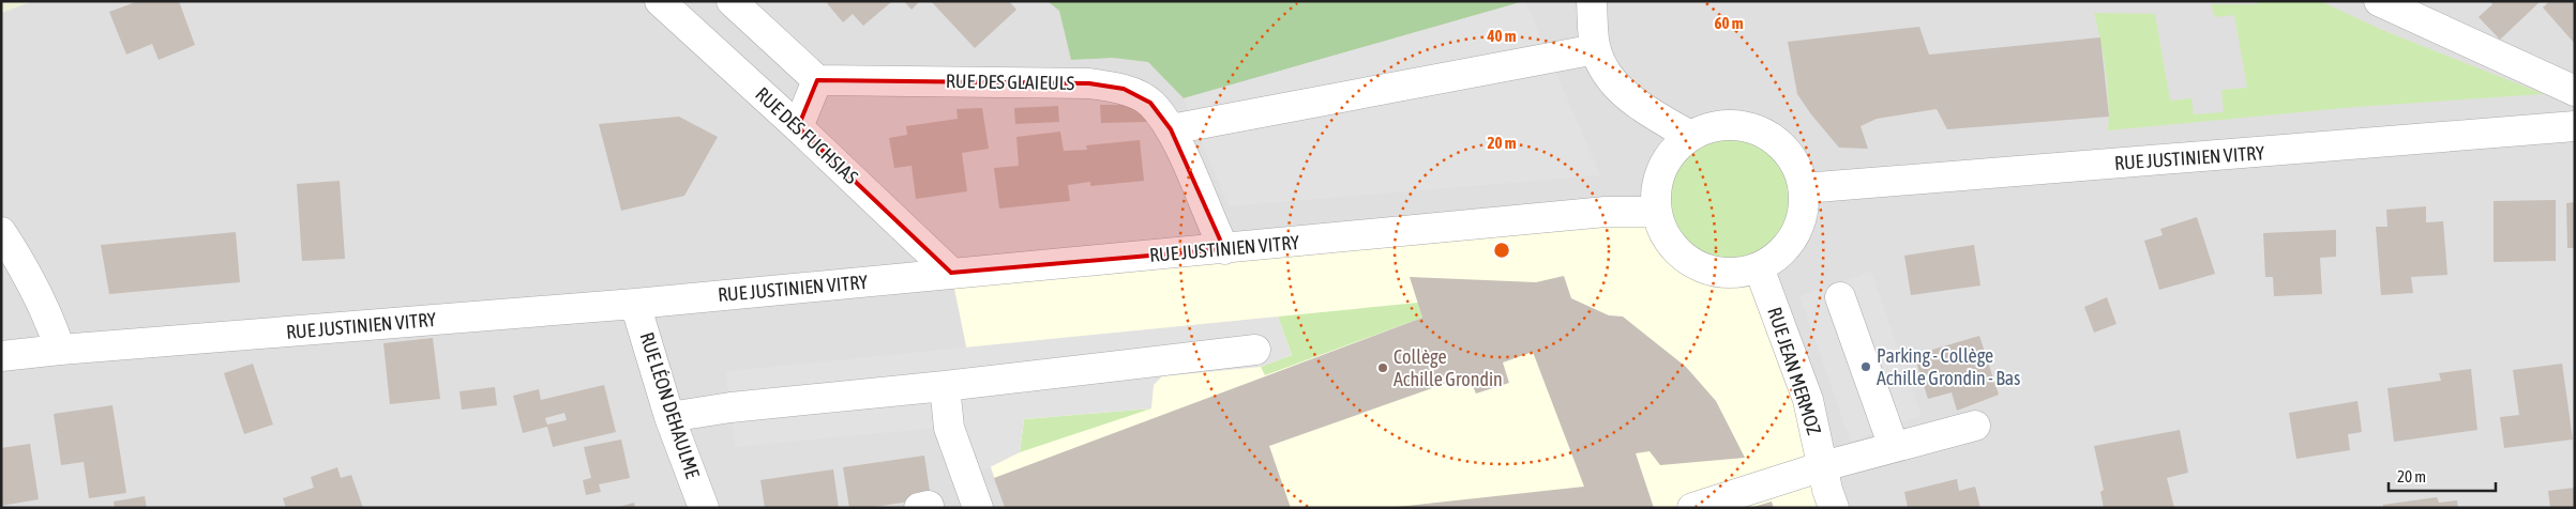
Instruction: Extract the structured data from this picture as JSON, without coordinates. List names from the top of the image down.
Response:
{
  "streets": {
    "street": [
      "RUE DES GLAIEULS",
      "RUE DES FUCHSIAS",
      "RUE JUSTINIEN VITRY",
      "RUE JEAN MERMOZ",
      "RUE LÉON DEHAULME"
    ]
  },
  "crossings": [
    ["RUE DES GLAIEULS", "RUE JUSTINIEN VITRY"],
    ["RUE DES FUCHSIAS", "RUE JUSTINIEN VITRY"],
    ["RUE JUSTINIEN VITRY", "RUE JEAN MERMOZ"],
    ["RUE JUSTINIEN VITRY", "RUE LÉON DEHAULME"]
  ],
  "places": ["Parking - Collège Achille Grondin - Bas", "Collège Achille Grondin"],
  "scale_bar": "20 m",
  "rings": ["60 m", "40 m", "20 m"]
}
